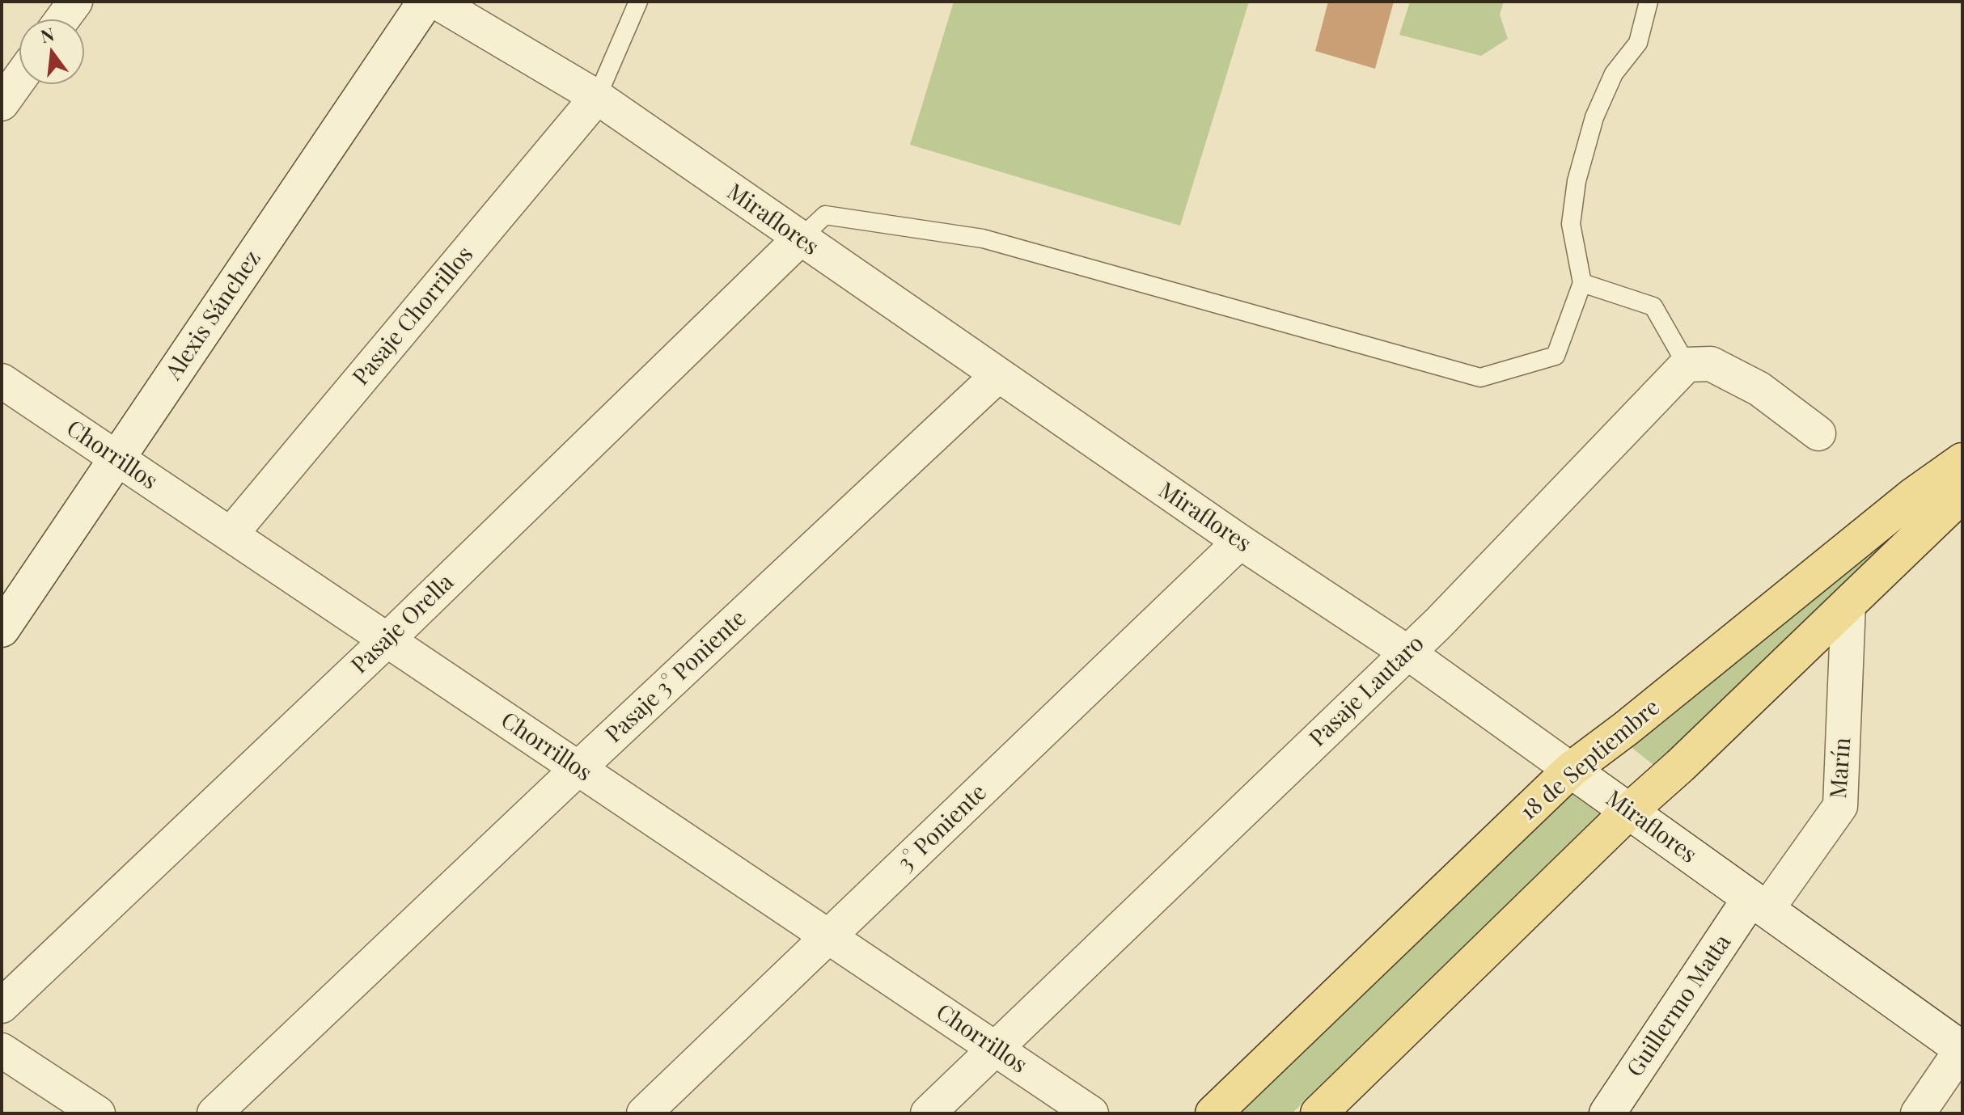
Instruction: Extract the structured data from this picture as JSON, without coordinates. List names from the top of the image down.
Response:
{
  "streets": {
    "main road": ["18 de Septiembre"],
    "street": [
      "Miraflores",
      "Alexis Sánchez",
      "Pasaje Chorrillos",
      "Chorrillos",
      "Pasaje Orella",
      "Pasaje 3° Poniente",
      "Pasaje Lautaro",
      "Marín",
      "3° Poniente",
      "Guillermo Matta"
    ]
  },
  "crossings": [
    ["Miraflores", "Pasaje Chorrillos"],
    ["Miraflores", "Pasaje Orella"],
    ["Miraflores", "Pasaje 3° Poniente"],
    ["Miraflores", "Pasaje Lautaro"],
    ["Miraflores", "18 de Septiembre"],
    ["Miraflores", "Marín"],
    ["Miraflores", "3° Poniente"],
    ["Miraflores", "Guillermo Matta"],
    ["Alexis Sánchez", "Chorrillos"],
    ["Pasaje Chorrillos", "Chorrillos"],
    ["Chorrillos", "Pasaje Orella"],
    ["Chorrillos", "Pasaje 3° Poniente"],
    ["Chorrillos", "Pasaje Lautaro"],
    ["Chorrillos", "3° Poniente"],
    ["Marín", "Guillermo Matta"]
  ],
  "north": "top"
}
